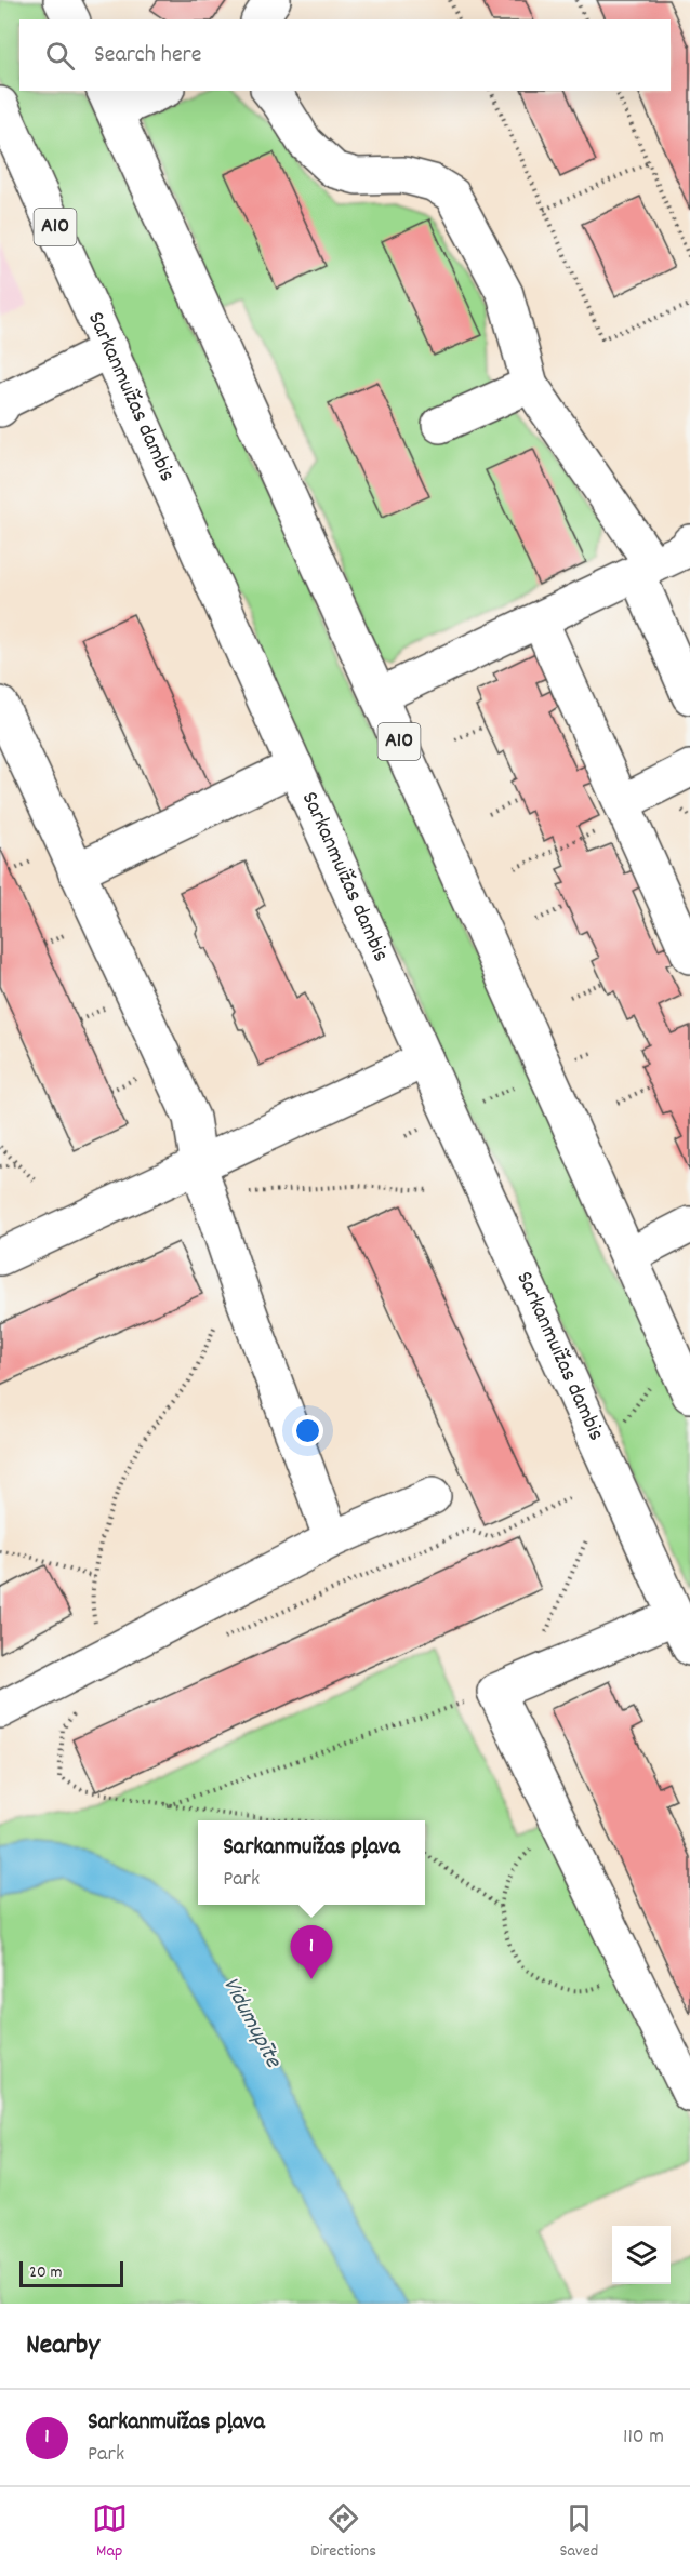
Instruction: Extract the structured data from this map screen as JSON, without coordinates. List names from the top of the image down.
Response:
{
  "streets": {
    "street": ["A10", "Sarkanmuižas dambis"]
  },
  "water": ["Vidumupīte"],
  "scale_bar": "20 m",
  "page": {
    "search": "Search here",
    "popup": ["Sarkanmuižas pļava", "Park"],
    "pins": "1",
    "scale": "20 m",
    "heading": "Nearby",
    "list": [
      {
        "mark": "1",
        "name": "Sarkanmuižas pļava",
        "note": "Park",
        "value": "110 m"
      }
    ],
    "nav": ["Map", "Directions", "Saved"]
  }
}
